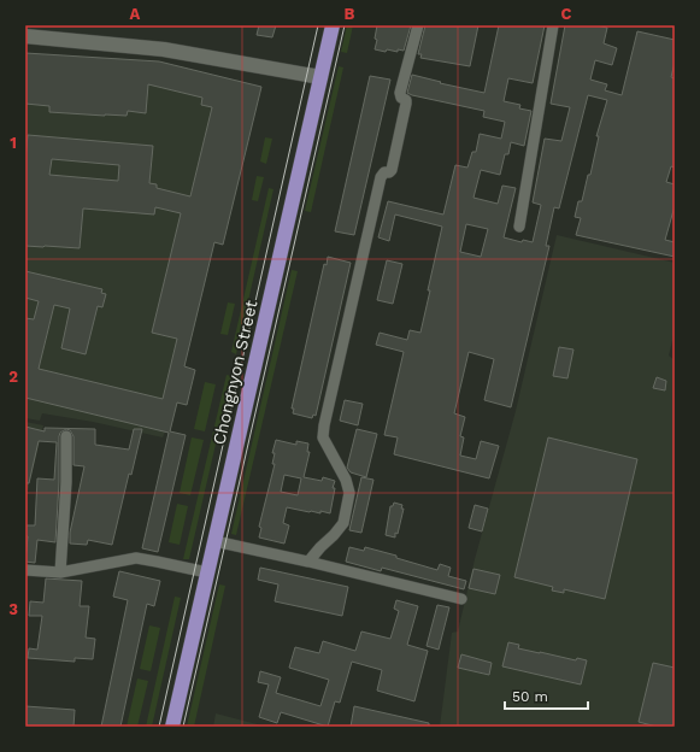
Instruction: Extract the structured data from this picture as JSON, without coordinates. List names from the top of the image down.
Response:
{
  "streets": {
    "main road": ["Chongnyon Street"]
  },
  "scale_bar": "50 m",
  "grid": {
    "columns": ["A", "B", "C"],
    "rows": ["1", "2", "3"]
  }
}
